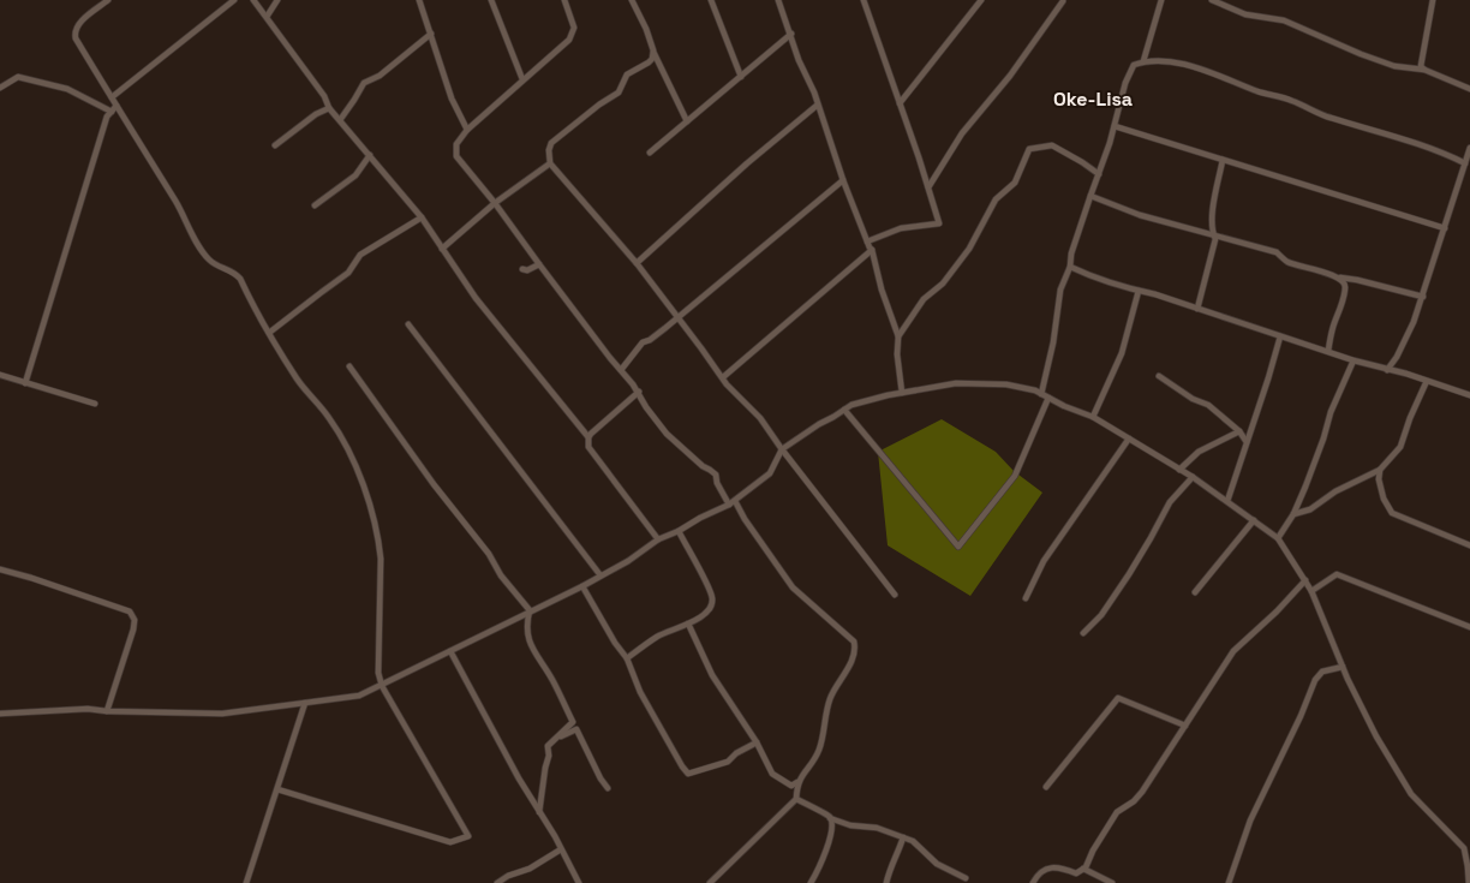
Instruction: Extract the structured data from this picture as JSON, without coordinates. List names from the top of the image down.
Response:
{
  "districts": ["Oke-Lisa"]
}
